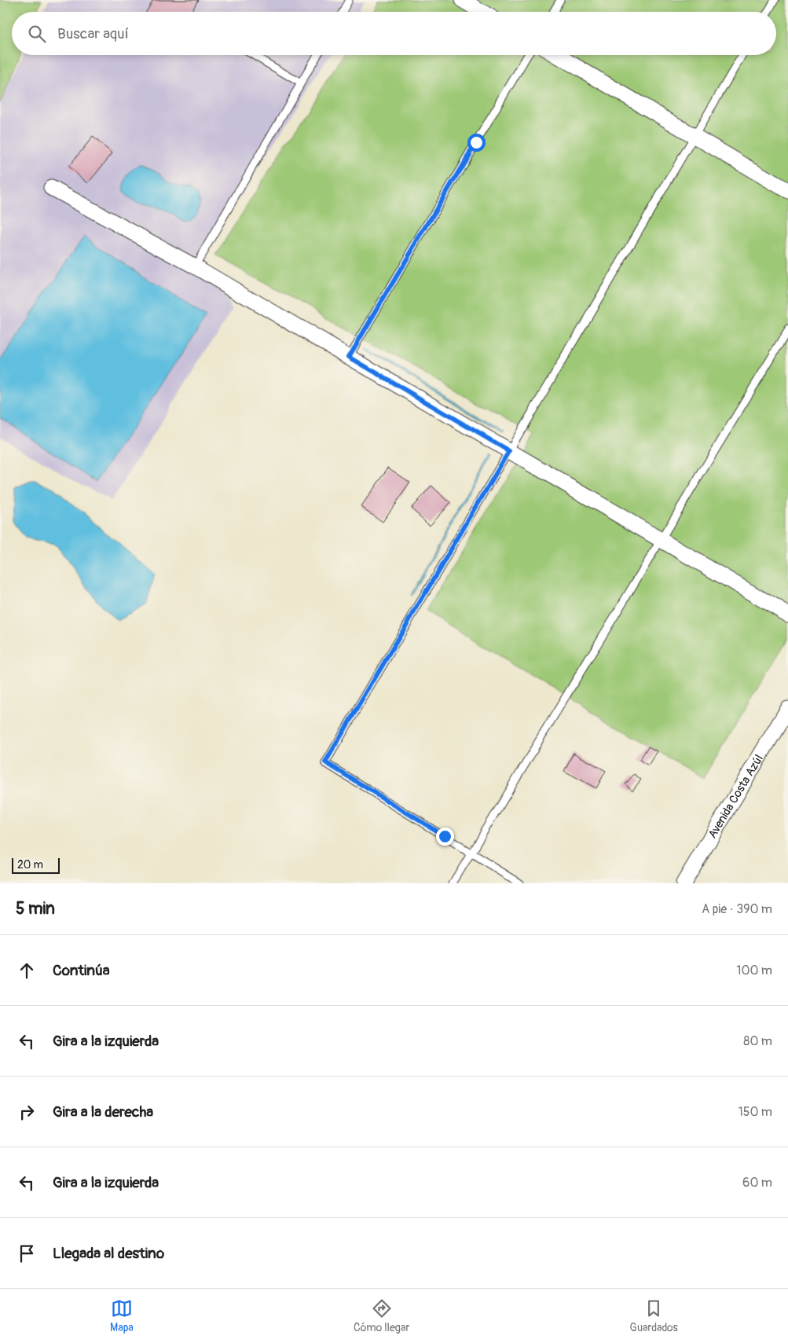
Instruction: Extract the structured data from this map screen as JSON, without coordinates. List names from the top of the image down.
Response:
{
  "streets": {
    "street": ["Avenida Costa Azúl"]
  },
  "scale_bar": "20 m",
  "page": {
    "search": "Buscar aquí",
    "scale": "20 m",
    "heading": ["5 min", "A pie · 390 m"],
    "list": [
      ["Continúa", "100 m"],
      ["Gira a la izquierda", "80 m"],
      ["Gira a la derecha", "150 m"],
      ["Gira a la izquierda", "60 m"],
      "Llegada al destino"
    ],
    "nav": ["Mapa", "Cómo llegar", "Guardados"]
  }
}
